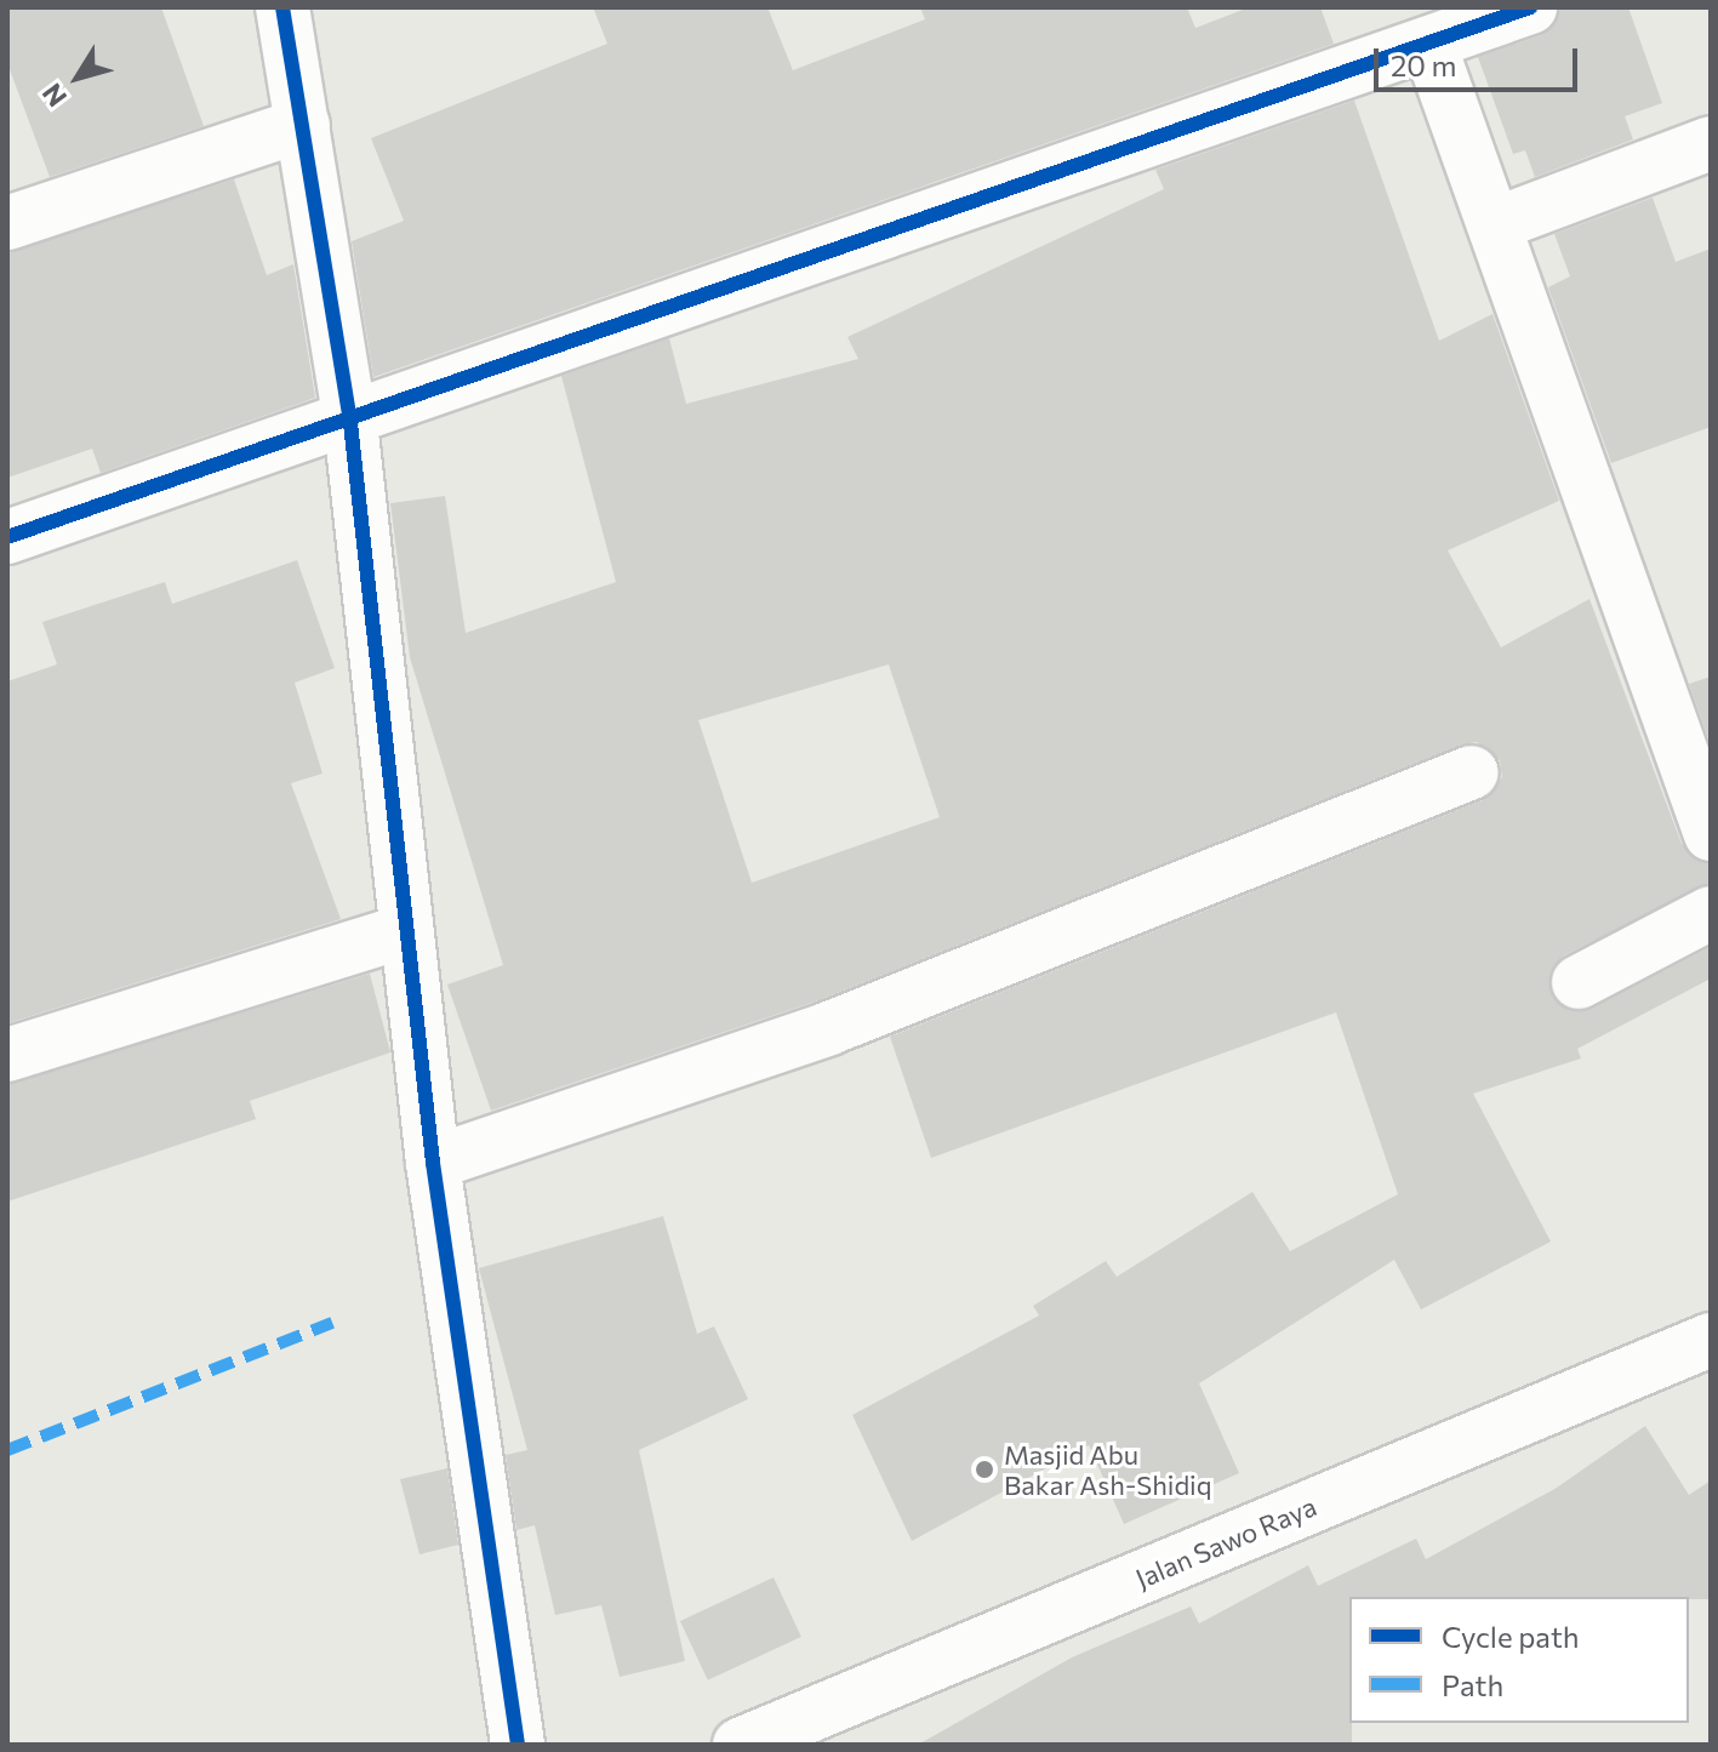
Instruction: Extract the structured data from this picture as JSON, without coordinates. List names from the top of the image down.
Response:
{
  "streets": {
    "street": ["Jalan Sawo Raya"]
  },
  "places": ["Masjid Abu Bakar Ash-Shidiq"],
  "legend": ["Cycle path", "Path"],
  "scale_bar": "20 m",
  "north": "bottom left"
}
